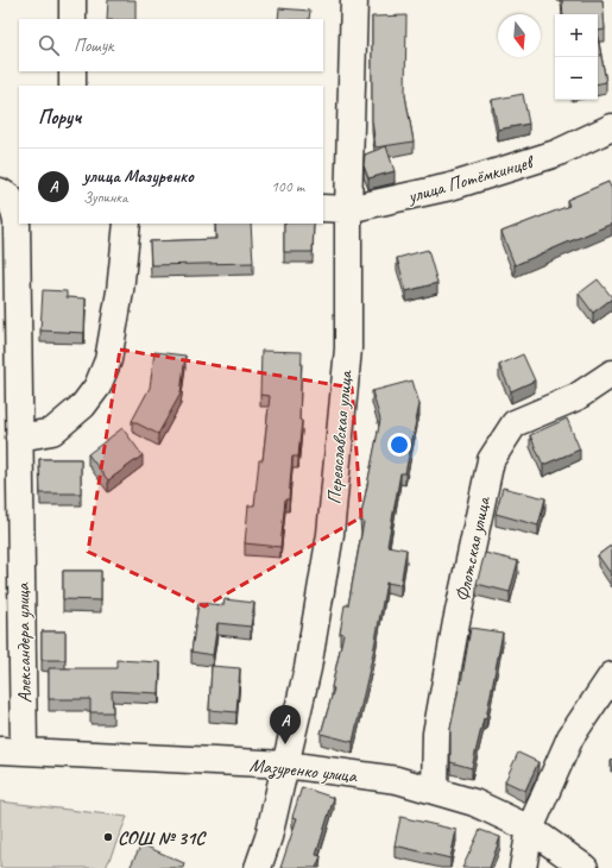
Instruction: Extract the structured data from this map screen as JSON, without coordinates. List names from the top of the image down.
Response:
{
  "streets": {
    "street": [
      "улица Потёмкинцев",
      "Переяславская улица",
      "Флотская улица",
      "Александера улица",
      "Мазуренко улица"
    ]
  },
  "crossings": [
    ["улица Потёмкинцев", "Переяславская улица"],
    ["Переяславская улица", "Мазуренко улица"],
    ["Флотская улица", "Мазуренко улица"],
    ["Александера улица", "Мазуренко улица"]
  ],
  "places": ["СОШ № 31С"],
  "north": "bottom",
  "page": {
    "map_buttons": ["+", "−"],
    "search": "Пошук",
    "heading": "Поруч",
    "list": [
      {
        "mark": "A",
        "name": "улица Мазуренко",
        "note": "Зупинка",
        "value": "100 m"
      }
    ],
    "pins": "A"
  }
}
